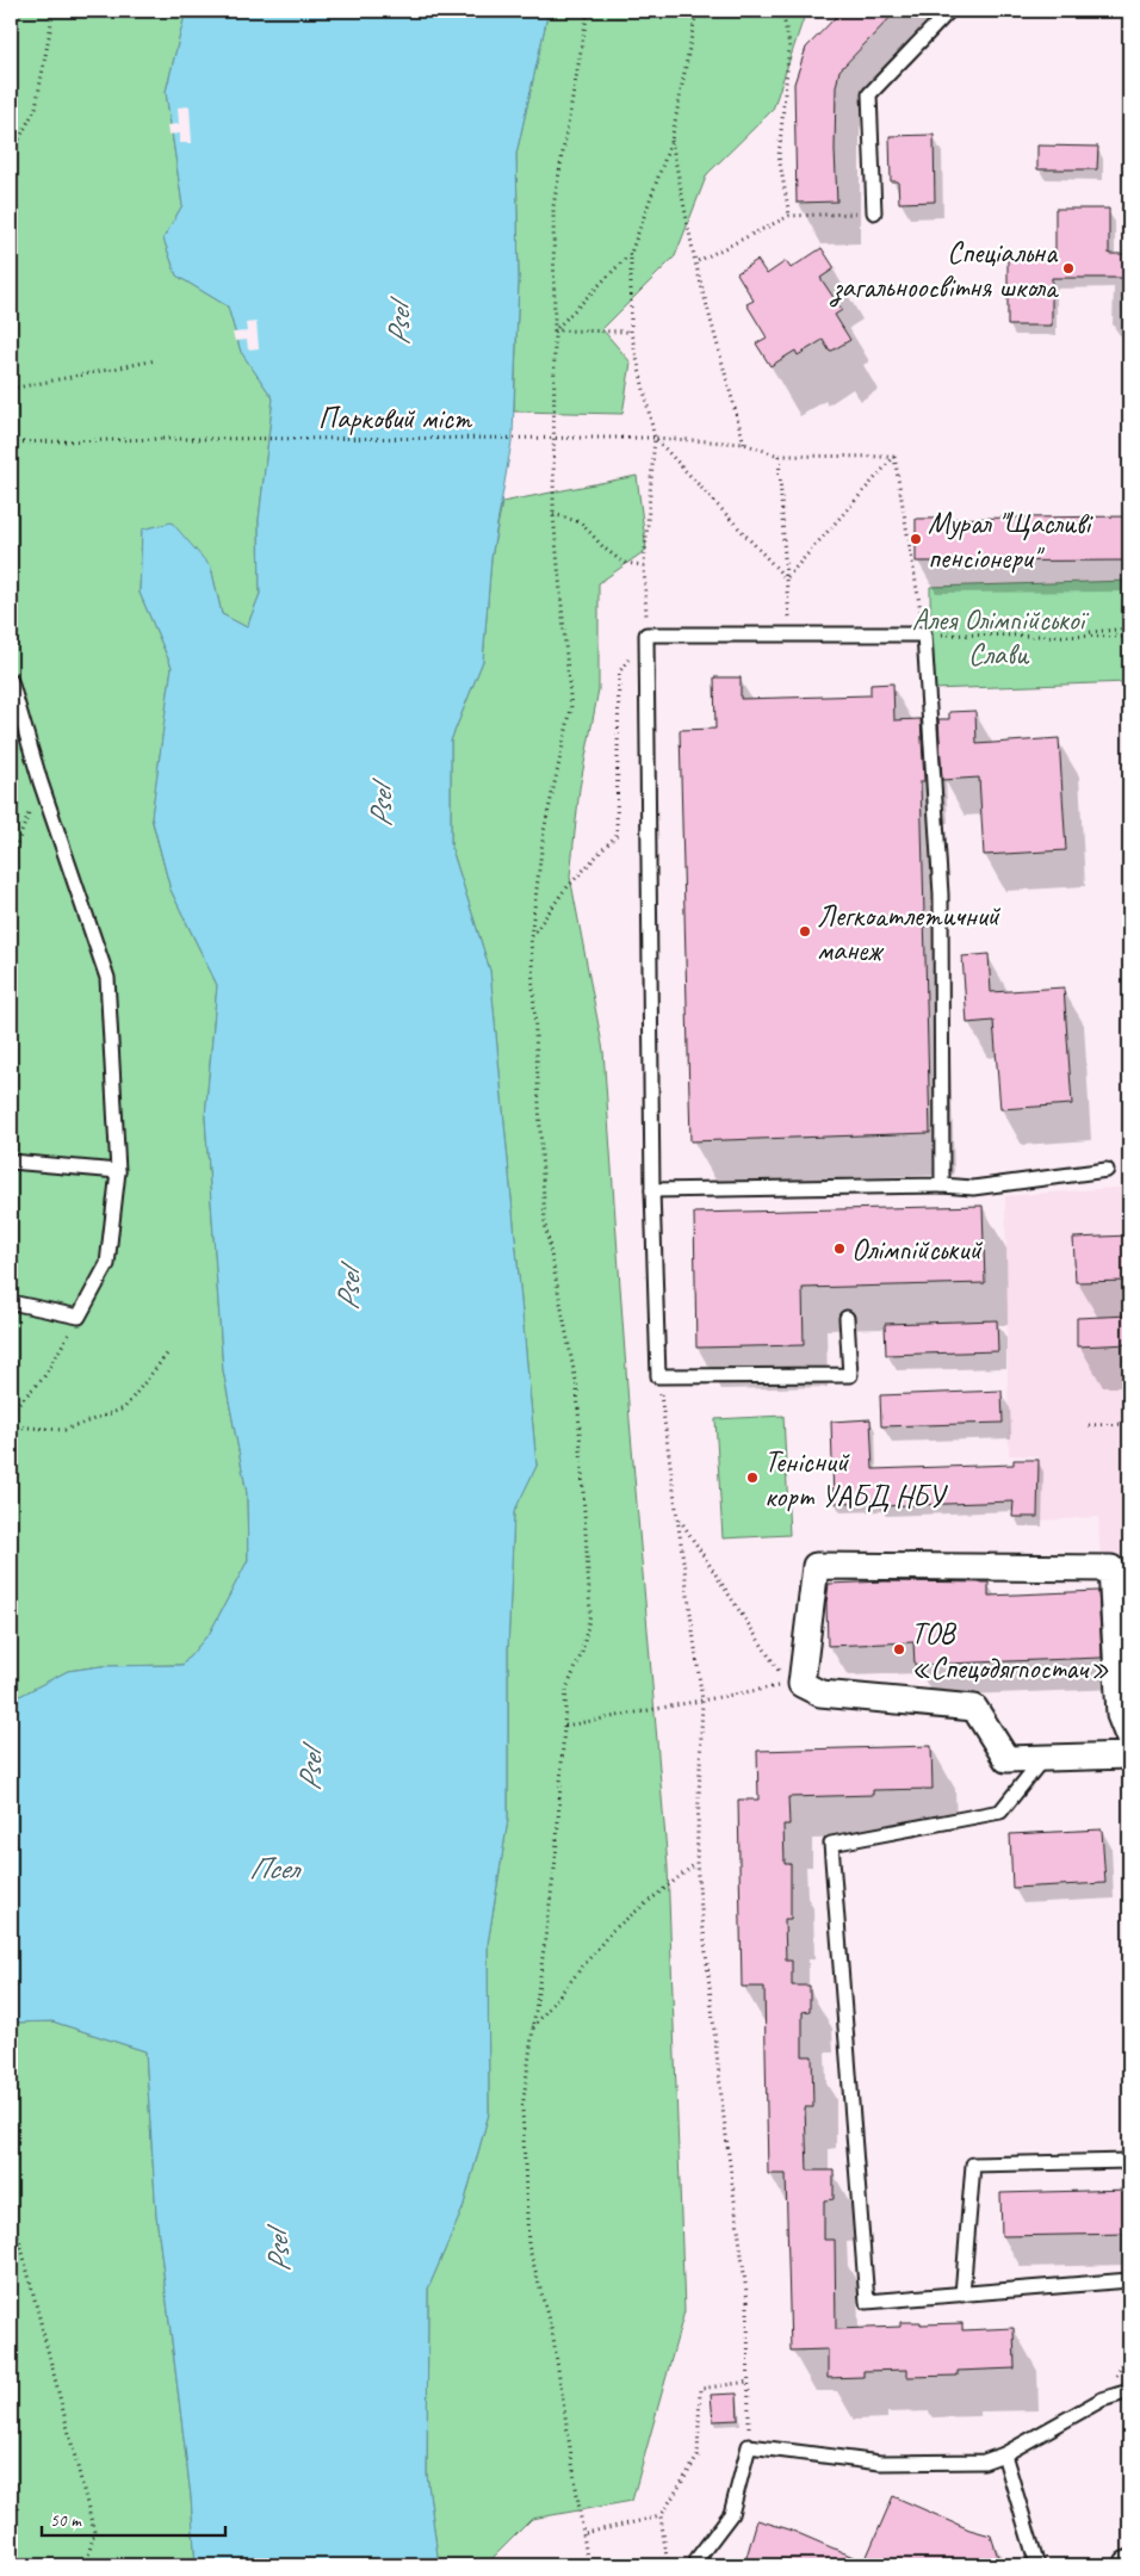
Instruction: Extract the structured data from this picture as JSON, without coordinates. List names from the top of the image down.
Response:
{
  "streets": {
    "path": ["Парковий міст"]
  },
  "water": ["Psel", "Псел"],
  "parks": ["Алея Олімпійської Слави"],
  "places": [
    "Спеціальна загальноосвітня школа",
    "Мурал \"Щасливі пенсіонери\"",
    "Легкоатлетичний манеж",
    "Олімпійський",
    "Тенісний корт УАБД НБУ",
    "ТОВ «Спецодягпостач»"
  ],
  "scale_bar": "50 m"
}
